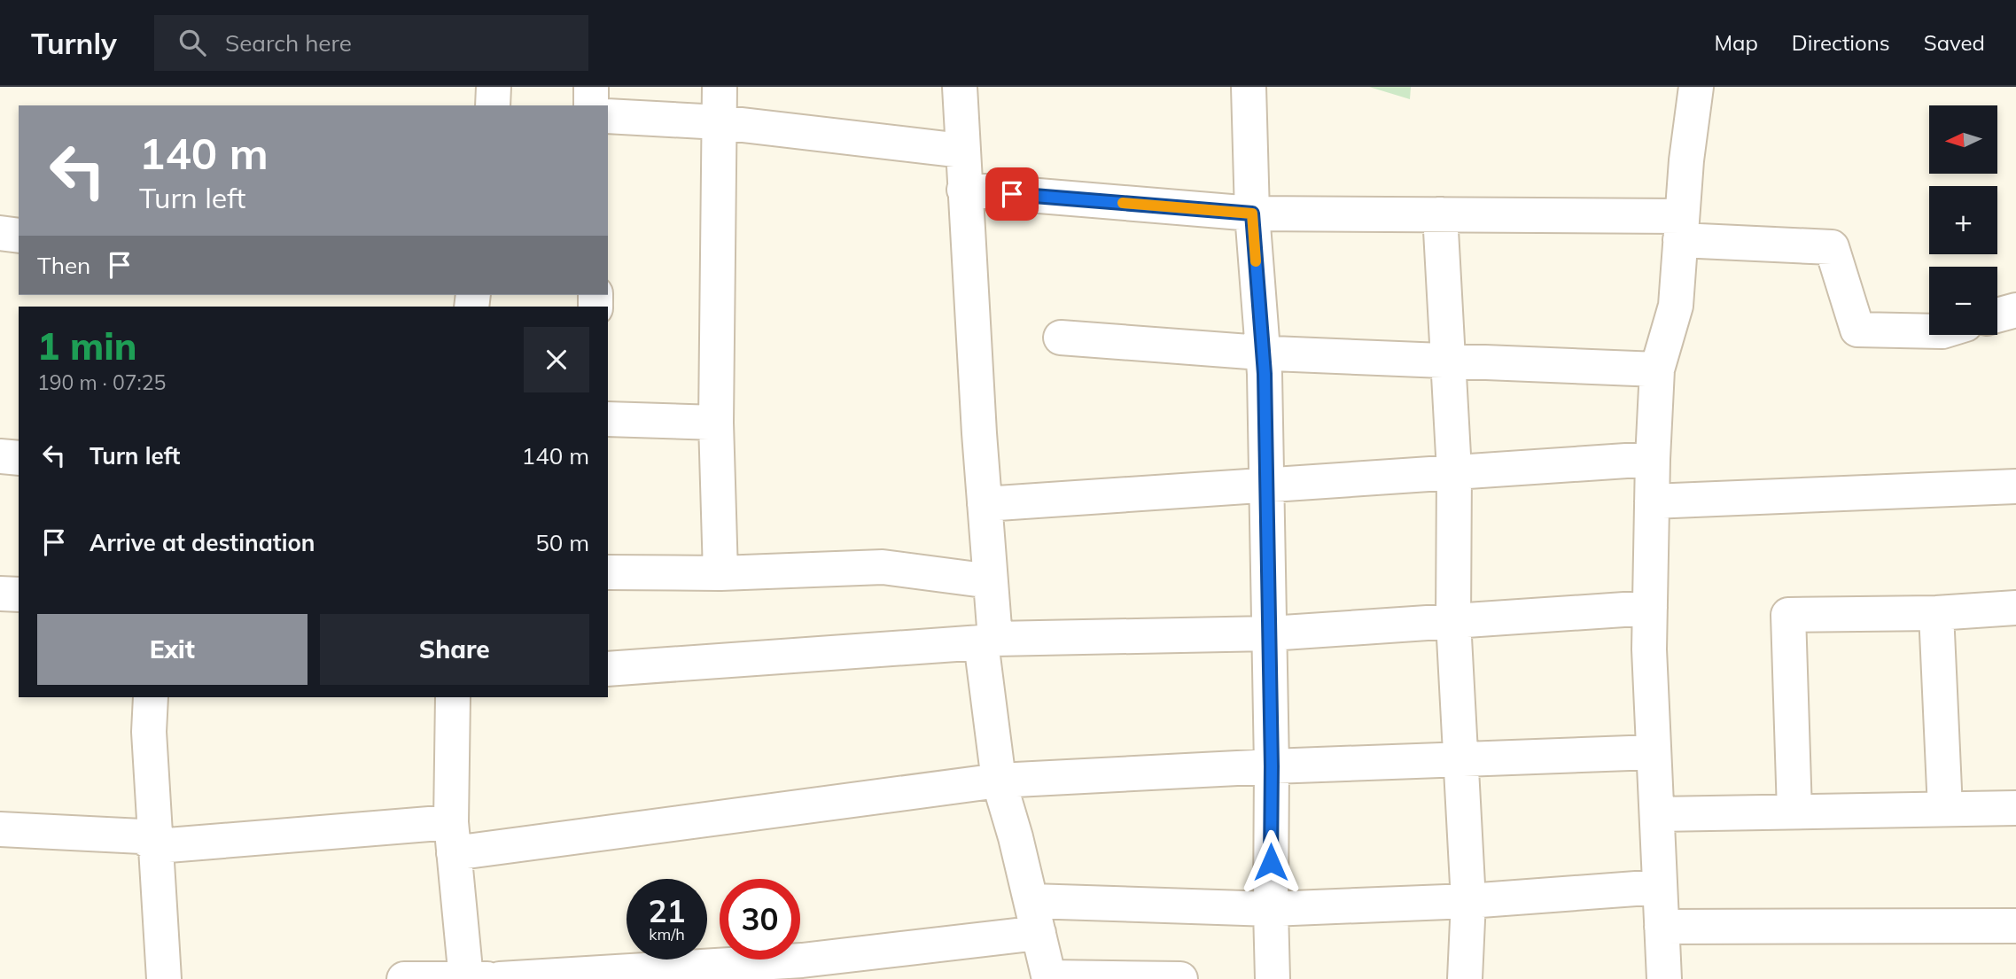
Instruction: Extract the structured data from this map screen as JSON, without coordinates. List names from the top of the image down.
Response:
{
  "north": "left",
  "page": {
    "header": "Turnly",
    "search": "Search here",
    "nav": ["Map", "Directions", "Saved"],
    "map_buttons": ["+", "−"],
    "turn": ["140 m", "Turn left"],
    "then": "Then",
    "heading": ["1 min", "190 m · 07:25"],
    "list": [
      {
        "name": "Turn left",
        "value": "140 m"
      },
      {
        "name": "Arrive at destination",
        "value": "50 m"
      }
    ],
    "buttons": ["Exit", "Share"],
    "speed": "21 km/h",
    "limit": "30"
  }
}
